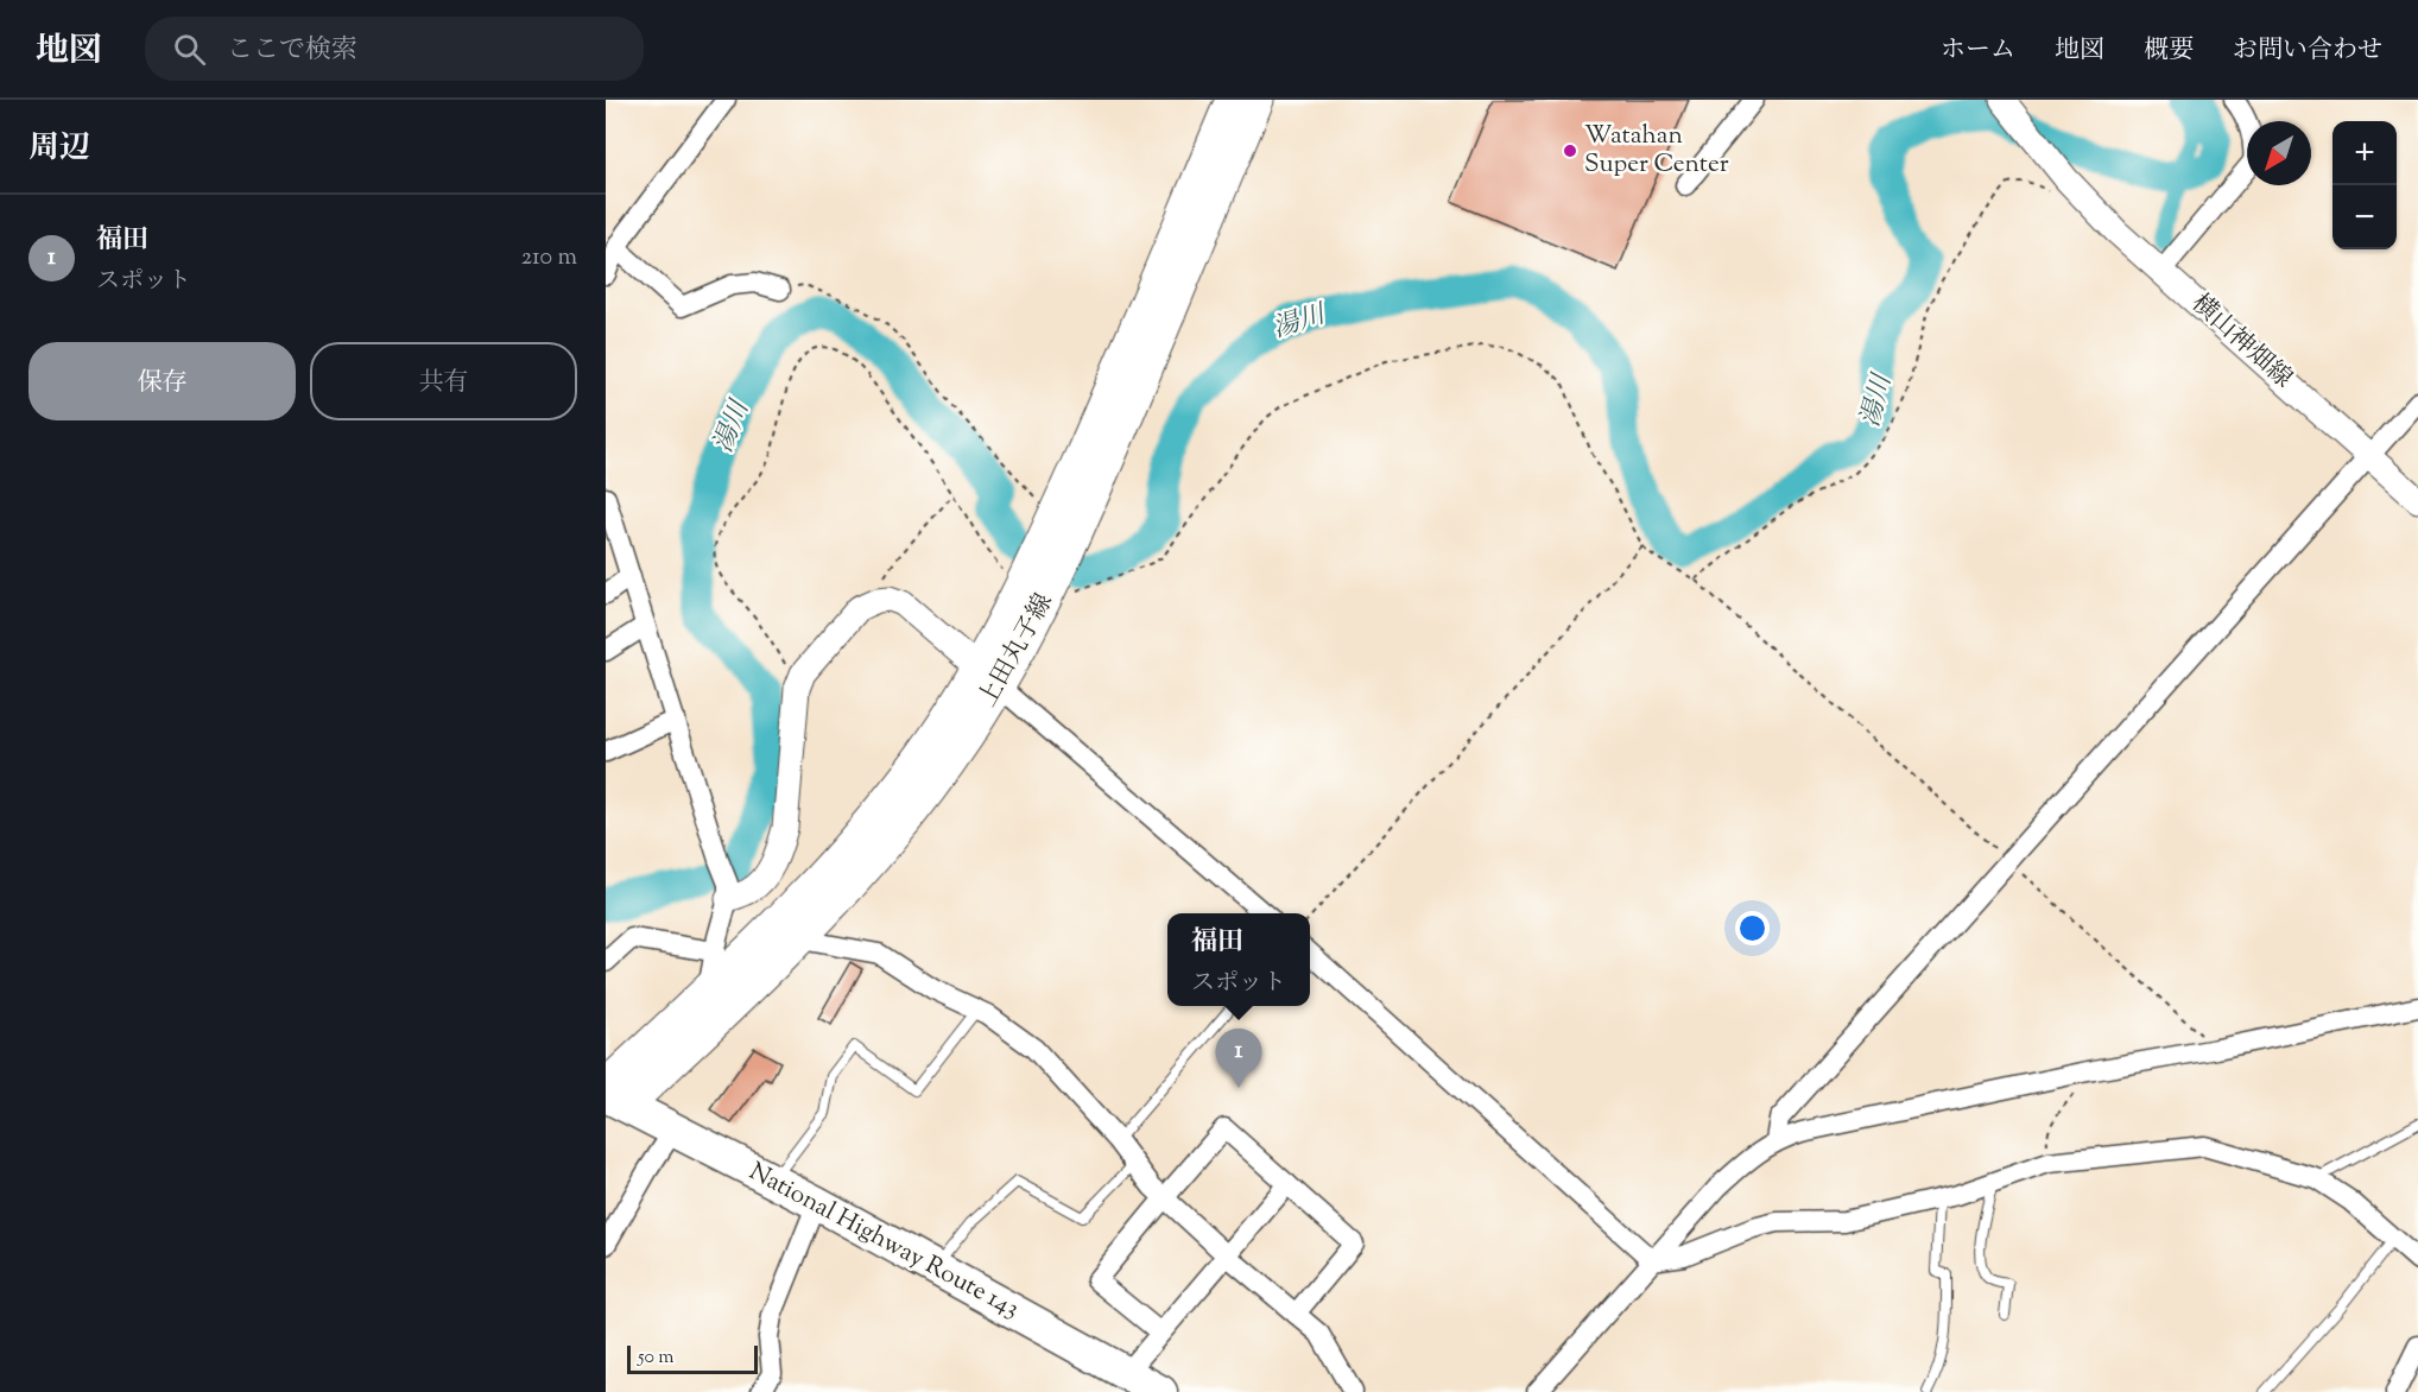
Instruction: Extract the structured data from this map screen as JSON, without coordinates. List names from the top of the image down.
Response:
{
  "streets": {
    "highway": ["National Highway Route 143"],
    "main road": ["上田丸子線"],
    "street": ["横山神畑線"]
  },
  "crossings": [
    ["上田丸子線", "National Highway Route 143"]
  ],
  "water": ["湯川"],
  "places": ["Watahan Super Center"],
  "scale_bar": "50 m",
  "north": "bottom left",
  "page": {
    "header": "地図",
    "search": "ここで検索",
    "nav": [
      "ホーム",
      "地図",
      "概要",
      "お問い合わせ"
    ],
    "heading": "周辺",
    "map_buttons": ["+", "−"],
    "list": [
      {
        "mark": "1",
        "name": "福田",
        "note": "スポット",
        "value": "210 m"
      }
    ],
    "buttons": ["保存", "共有"],
    "popup": ["福田", "スポット"],
    "pins": "1",
    "scale": "50 m"
  }
}
